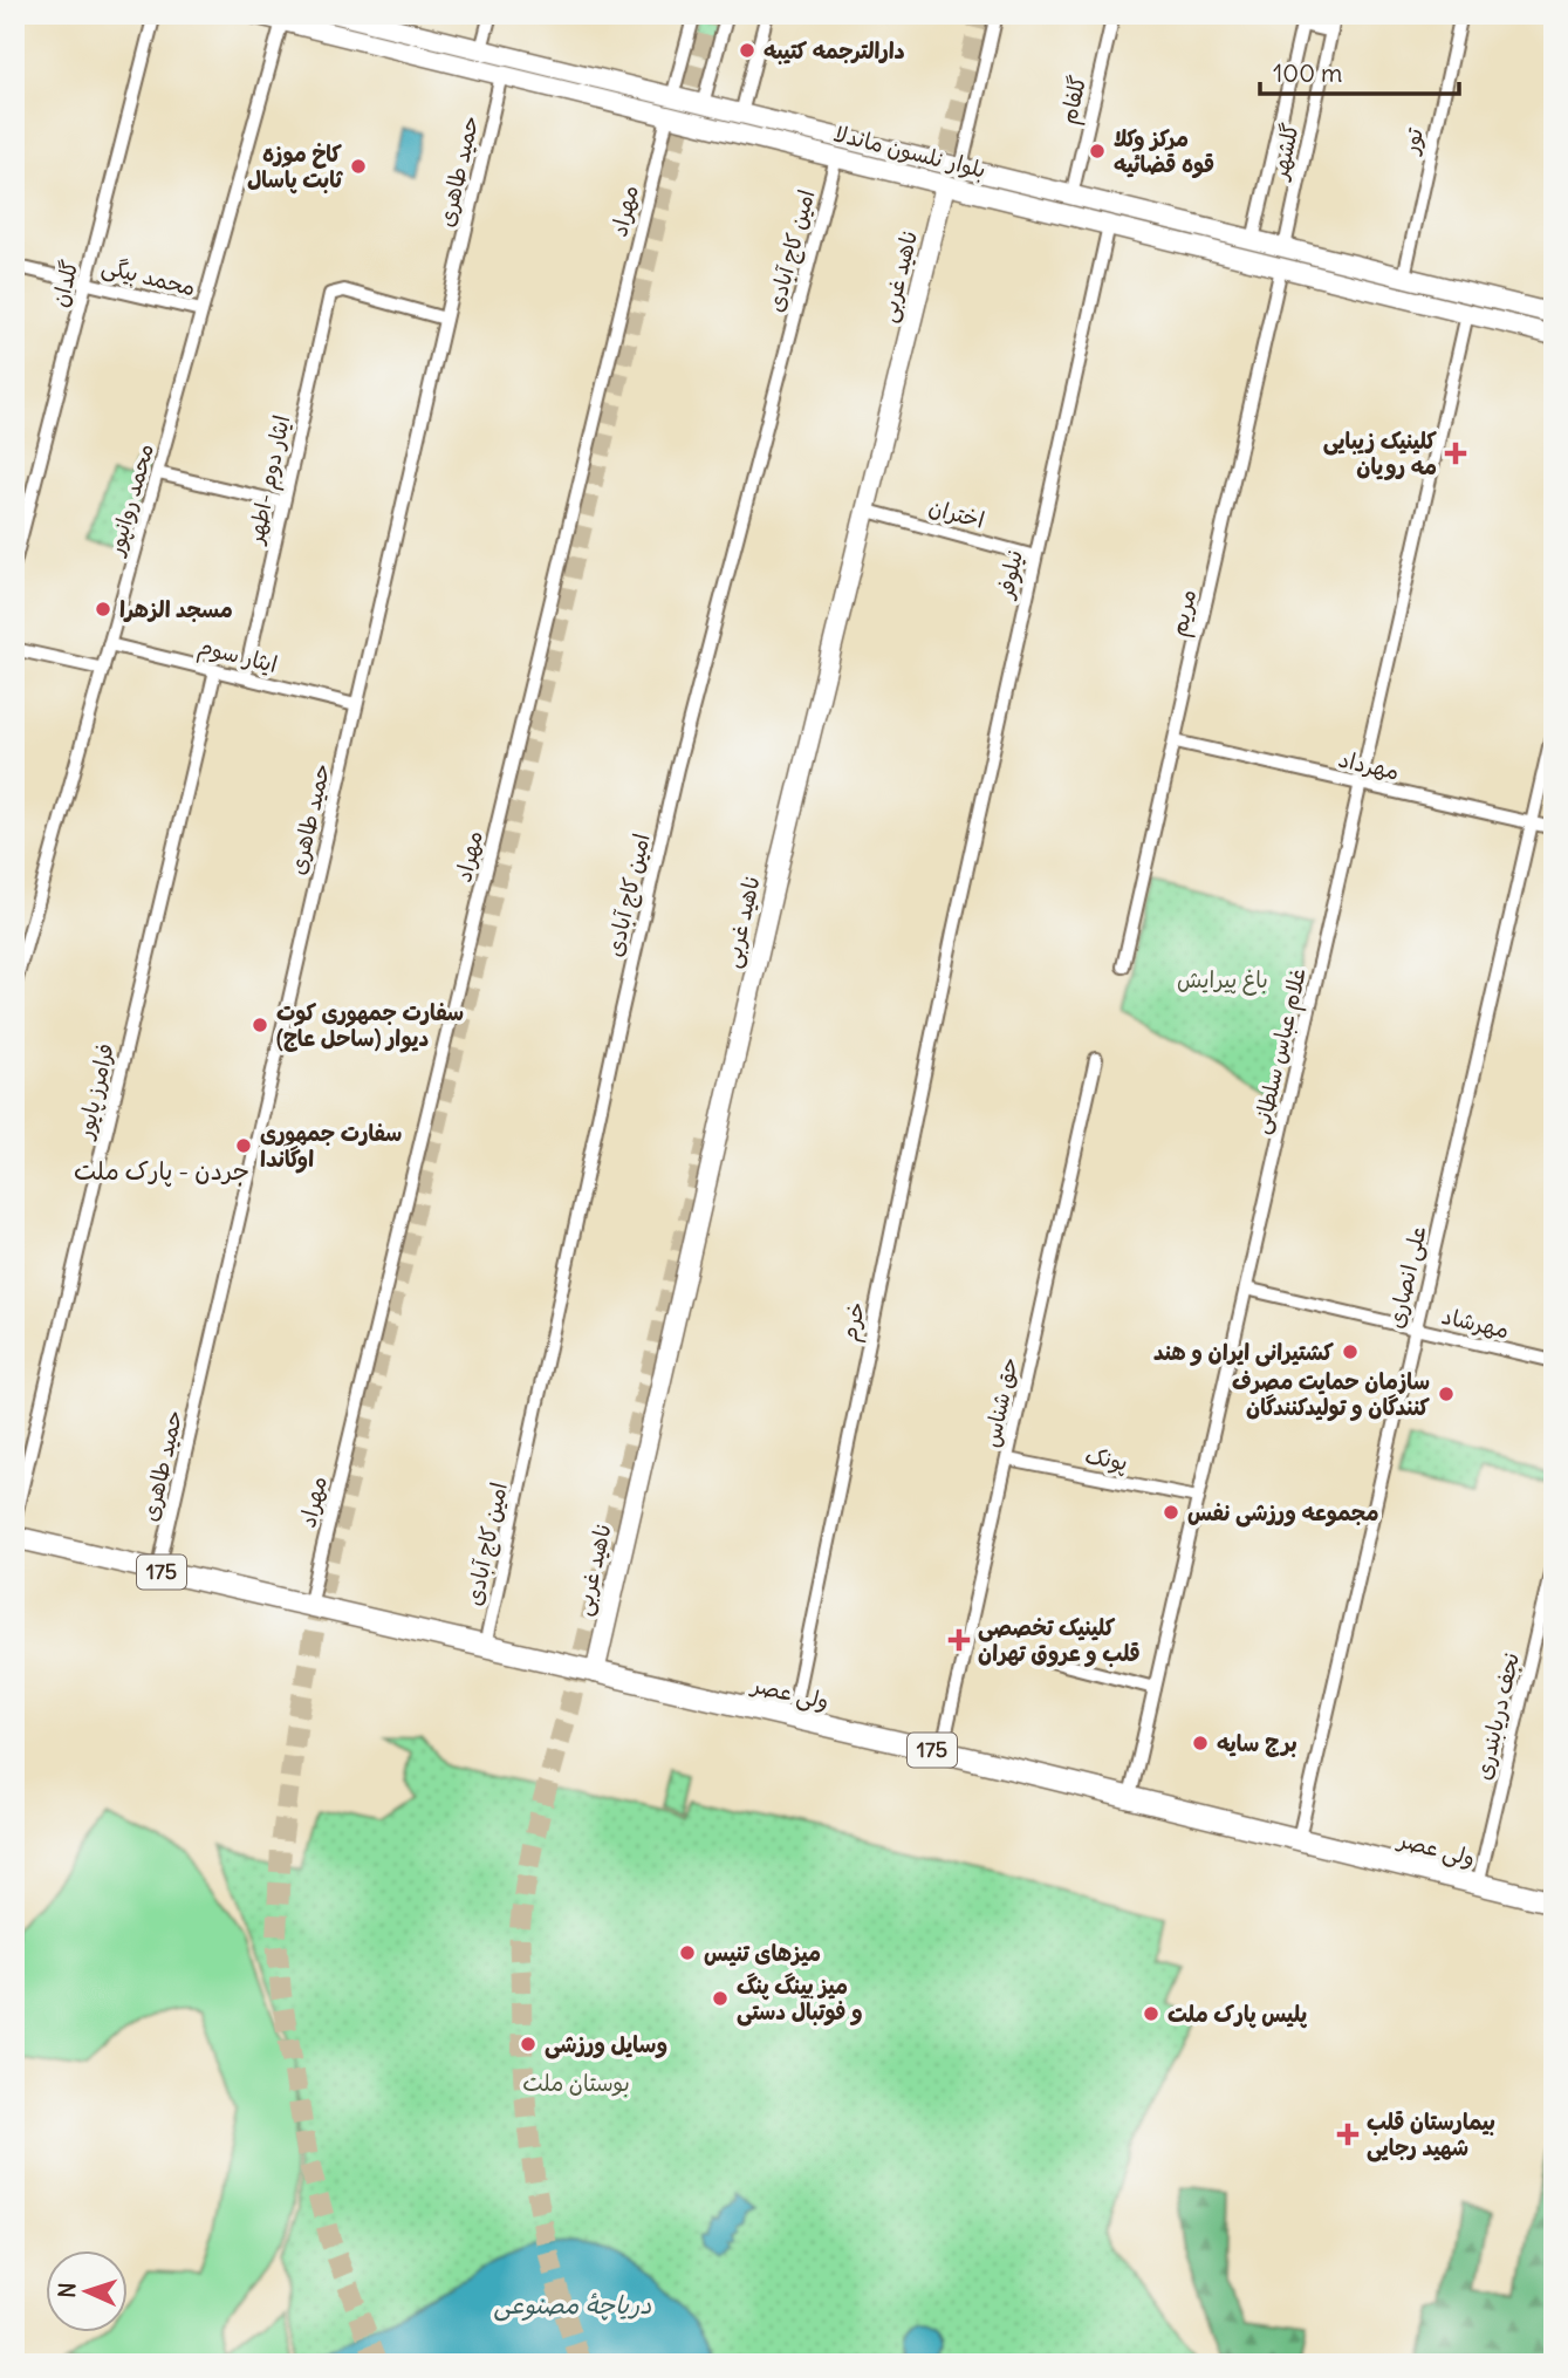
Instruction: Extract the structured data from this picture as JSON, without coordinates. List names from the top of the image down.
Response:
{
  "streets": {
    "main road": [
      "بلوار نلسون ماندلا",
      "ناهید غربی",
      "175",
      "ولی عصر"
    ],
    "street": [
      "گلفام",
      "تور",
      "گلشهر",
      "حمید طاهری",
      "مهراد",
      "امین کاج آبادی",
      "محمد بيگی",
      "گلدان",
      "ایثار دوم -اطهر",
      "محمد روانپور",
      "اختران",
      "نیلوفر",
      "مریم",
      "ایثار سوم",
      "مهرداد",
      "غلام عباس سلطانی",
      "فرامرز پایور",
      "علی انصاری",
      "خرم",
      "مهرشاد",
      "حق شناس",
      "پونک",
      "نجف دریابندری"
    ]
  },
  "crossings": [
    ["گلفام", "بلوار نلسون ماندلا"],
    ["تور", "بلوار نلسون ماندلا"],
    ["بلوار نلسون ماندلا", "گلشهر"],
    ["بلوار نلسون ماندلا", "حمید طاهری"],
    ["بلوار نلسون ماندلا", "مهراد"],
    ["بلوار نلسون ماندلا", "امین کاج آبادی"],
    ["بلوار نلسون ماندلا", "ناهید غربی"],
    ["بلوار نلسون ماندلا", "محمد روانپور"],
    ["بلوار نلسون ماندلا", "نیلوفر"],
    ["بلوار نلسون ماندلا", "مریم"],
    ["بلوار نلسون ماندلا", "غلام عباس سلطانی"],
    ["حمید طاهری", "ایثار دوم -اطهر"],
    ["حمید طاهری", "ایثار سوم"],
    ["حمید طاهری", "ولی عصر"],
    ["مهراد", "ولی عصر"],
    ["امین کاج آبادی", "ولی عصر"],
    ["محمد بيگی", "گلدان"],
    ["محمد بيگی", "محمد روانپور"],
    ["ناهید غربی", "اختران"],
    ["ناهید غربی", "ولی عصر"],
    ["ایثار دوم -اطهر", "ایثار سوم"],
    ["محمد روانپور", "ایثار سوم"],
    ["اختران", "نیلوفر"],
    ["نیلوفر", "خرم"],
    ["مریم", "مهرداد"],
    ["ایثار سوم", "فرامرز پایور"],
    ["مهرداد", "غلام عباس سلطانی"],
    ["مهرداد", "علی انصاری"],
    ["غلام عباس سلطانی", "مهرشاد"],
    ["غلام عباس سلطانی", "پونک"],
    ["غلام عباس سلطانی", "ولی عصر"],
    ["علی انصاری", "مهرشاد"],
    ["علی انصاری", "ولی عصر"],
    ["خرم", "ولی عصر"],
    ["حق شناس", "پونک"],
    ["حق شناس", "ولی عصر"],
    ["ولی عصر", "نجف دریابندری"]
  ],
  "districts": ["جردن - پارک ملت"],
  "water": ["دریاچهٔ مصنوعی"],
  "parks": ["باغ پیرایش", "بوستان ملت"],
  "places": {
    "other": [
      "دارالترجمه کتیبه",
      "مرکز وکلا قوه قضائیه",
      "کاخ موزه ثابت پاسال",
      "مسجد الزهرا",
      "سفارت جمهوری کوت دیوار (ساحل عاج)",
      "سفارت جمهوری اوگاندا",
      "کشتیرانی ایران و هند",
      "سازمان حمایت مصرف کنندگان و تولیدکنندگان",
      "مجموعه ورزشی نفس",
      "برج سایه",
      "میزهای تنیس",
      "میز پینگ پنگ و فوتبال دستی",
      "پلیس پارک ملت",
      "وسایل ورزشی"
    ],
    "health": ["کلینیک زیبایی مه رویان", "کلینیک تخصصی قلب و عروق تهران", "بیمارستان قلب شهید رجایی"]
  },
  "scale_bar": "100 m",
  "north": "left"
}
